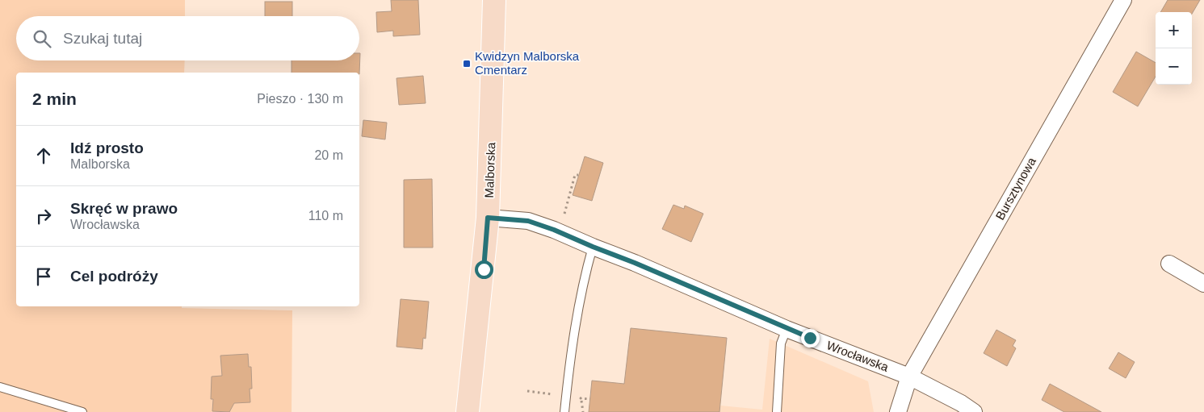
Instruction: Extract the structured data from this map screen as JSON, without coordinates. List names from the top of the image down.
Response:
{
  "streets": {
    "main road": ["Malborska"],
    "street": ["Bursztynowa", "Wrocławska"]
  },
  "crossings": [
    ["Malborska", "Wrocławska"],
    ["Bursztynowa", "Wrocławska"]
  ],
  "places": {
    "transit": ["Kwidzyn Malborska Cmentarz"]
  },
  "page": {
    "map_buttons": ["+", "−"],
    "search": "Szukaj tutaj",
    "heading": ["2 min", "Pieszo · 130 m"],
    "list": [
      ["Idź prosto", "Malborska", "20 m"],
      ["Skręć w prawo", "Wrocławska", "110 m"],
      "Cel podróży"
    ]
  }
}
